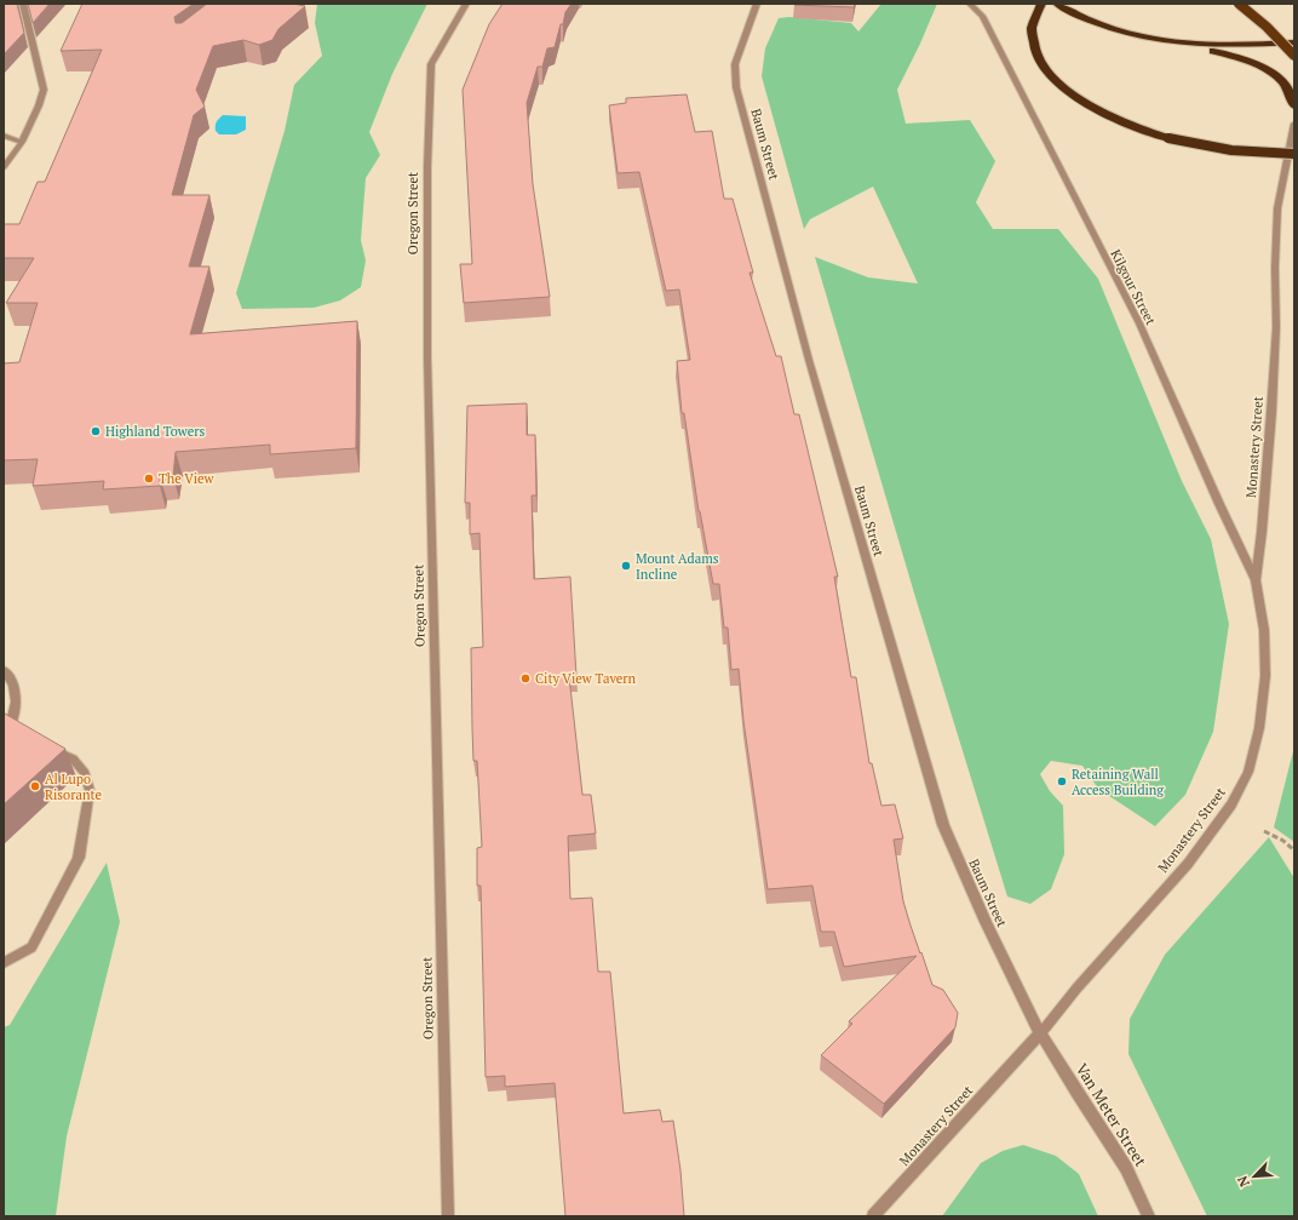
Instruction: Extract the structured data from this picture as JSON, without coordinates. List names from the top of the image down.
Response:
{
  "streets": {
    "street": [
      "Baum Street",
      "Oregon Street",
      "Kilgour Street",
      "Monastery Street",
      "Van Meter Street"
    ]
  },
  "crossings": [
    ["Baum Street", "Monastery Street"],
    ["Baum Street", "Van Meter Street"],
    ["Kilgour Street", "Monastery Street"],
    ["Monastery Street", "Van Meter Street"]
  ],
  "places": [
    "Highland Towers",
    "The View",
    "Mount Adams Incline",
    "City View Tavern",
    "Retaining Wall Access Building",
    "Al Lupo Risorante"
  ],
  "north": "bottom left"
}
